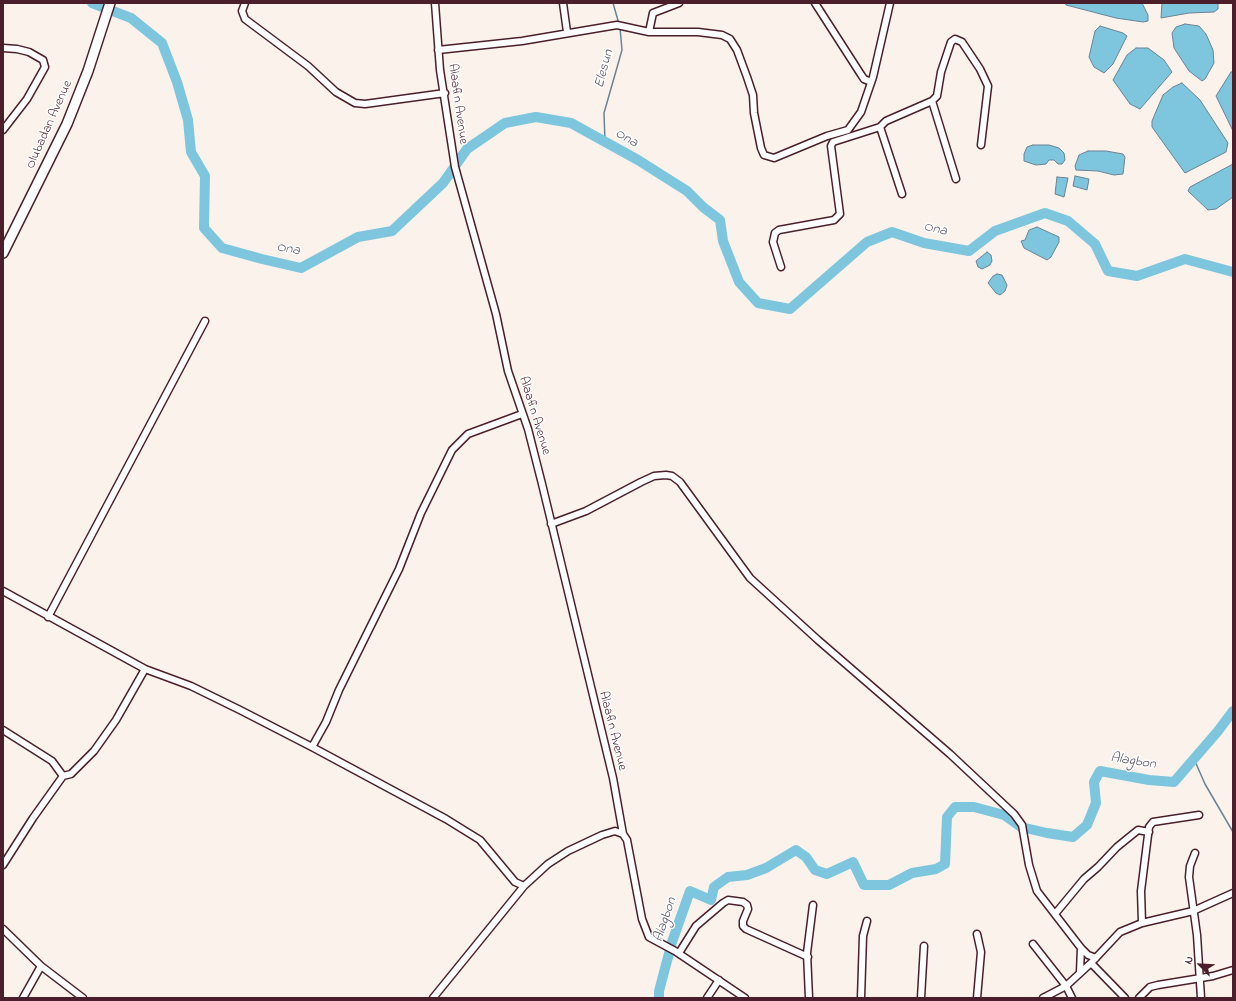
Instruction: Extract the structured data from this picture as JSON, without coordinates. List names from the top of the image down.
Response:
{
  "streets": {
    "street": ["Alaafin Avenue", "Olubadan Avenue"]
  },
  "water": ["Elesun", "Ona", "Alagbon"],
  "north": "top left"
}
